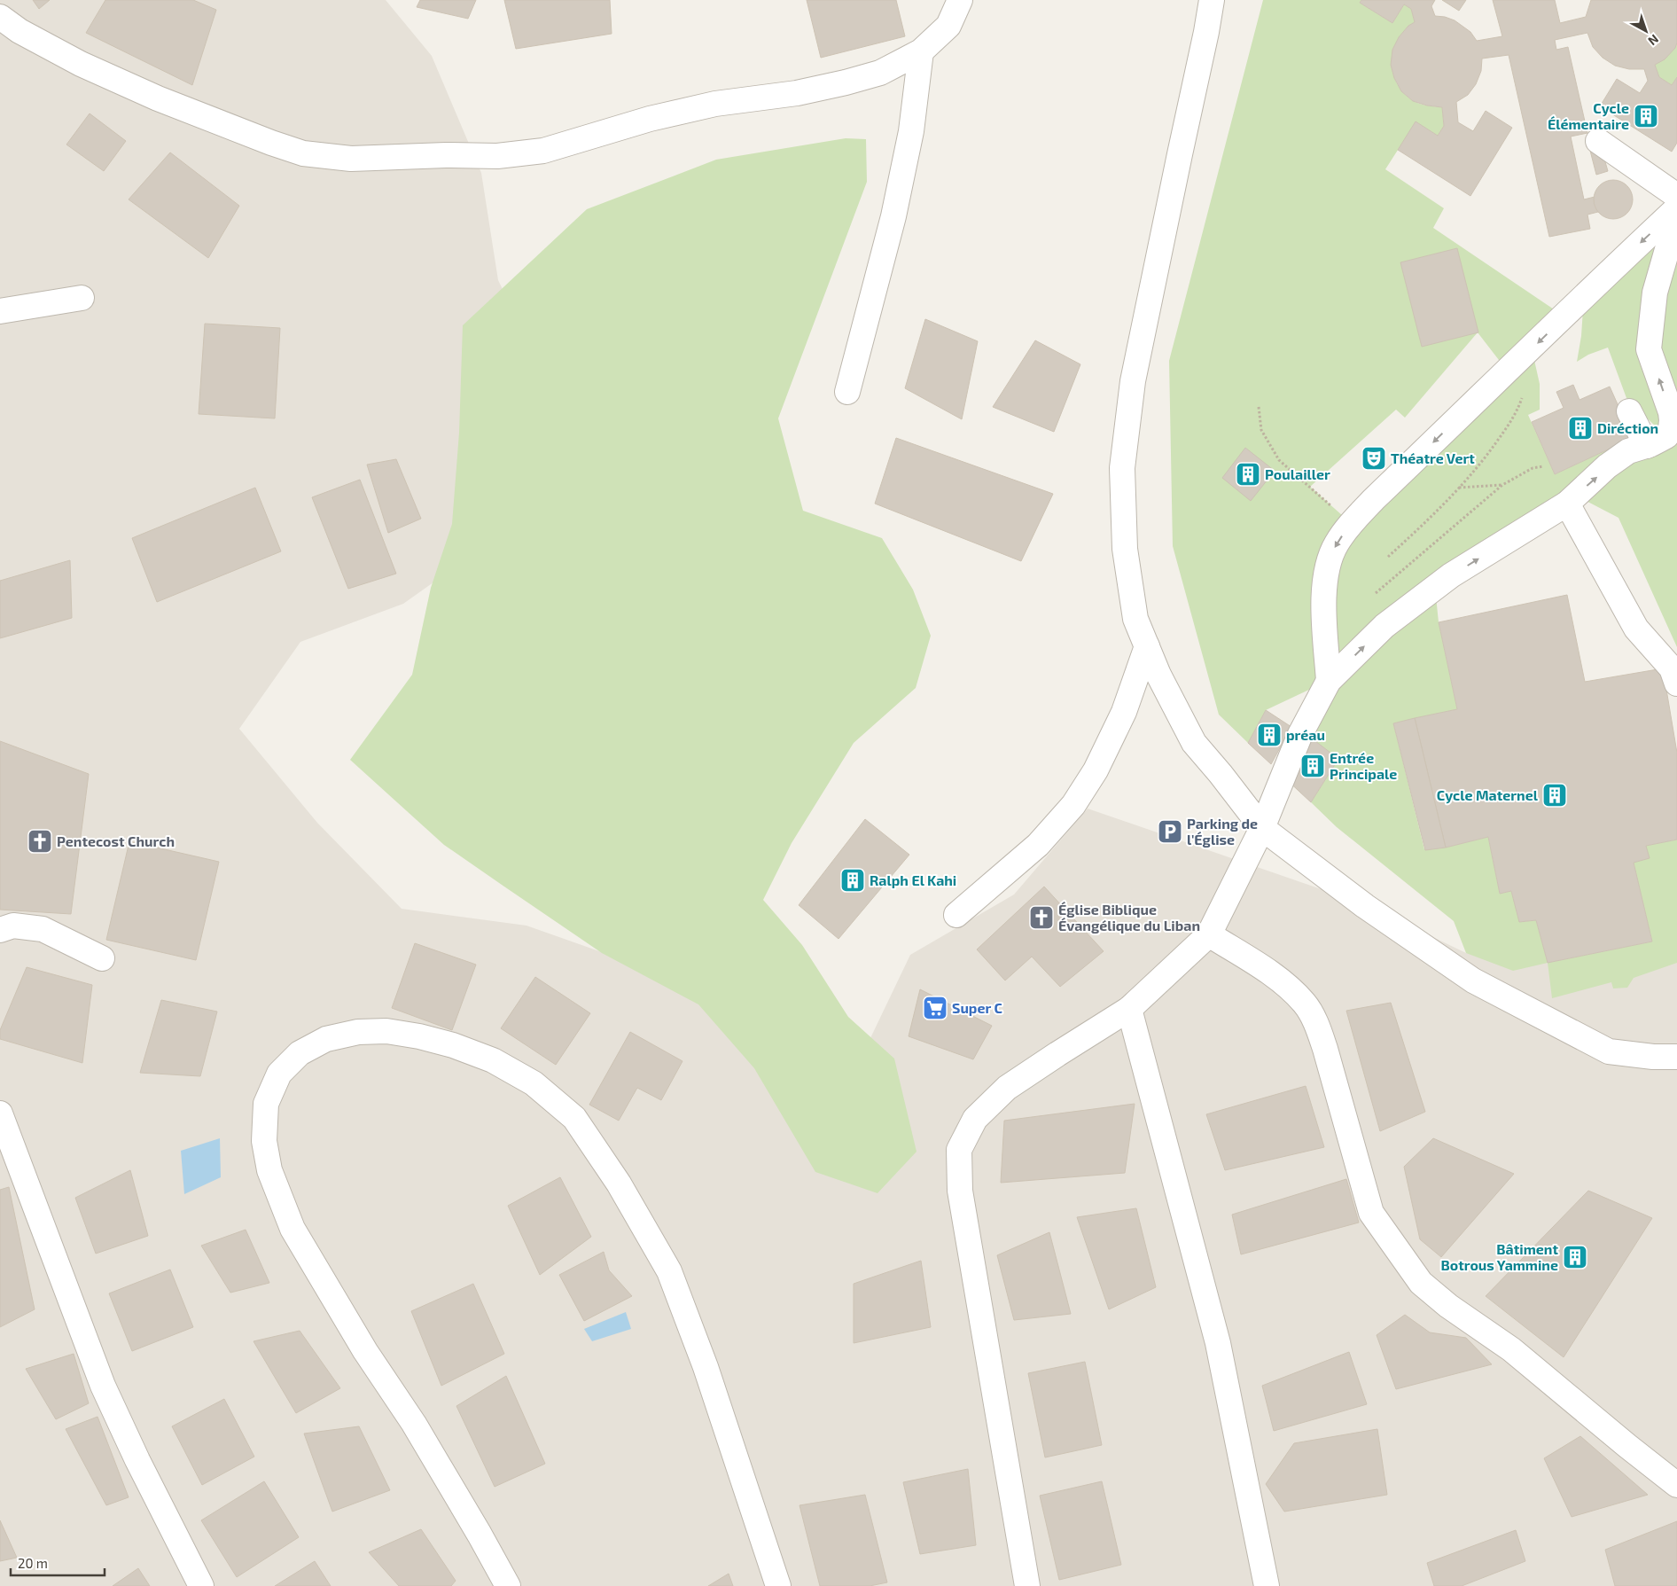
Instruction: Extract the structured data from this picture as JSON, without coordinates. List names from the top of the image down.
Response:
{
  "places": {
    "building": [
      "Cycle Élémentaire",
      "Diréction",
      "Poulailler",
      "préau",
      "Entrée Principale",
      "Cycle Maternel",
      "Ralph El Kahi",
      "Bâtiment Botrous Yammine"
    ],
    "theatre": ["Théatre Vert"],
    "parking": ["Parking de l'Église"],
    "church": ["Pentecost Church", "Église Biblique Évangélique du Liban"],
    "supermarket": ["Super C"]
  },
  "scale_bar": "20 m",
  "north": "bottom right"
}
